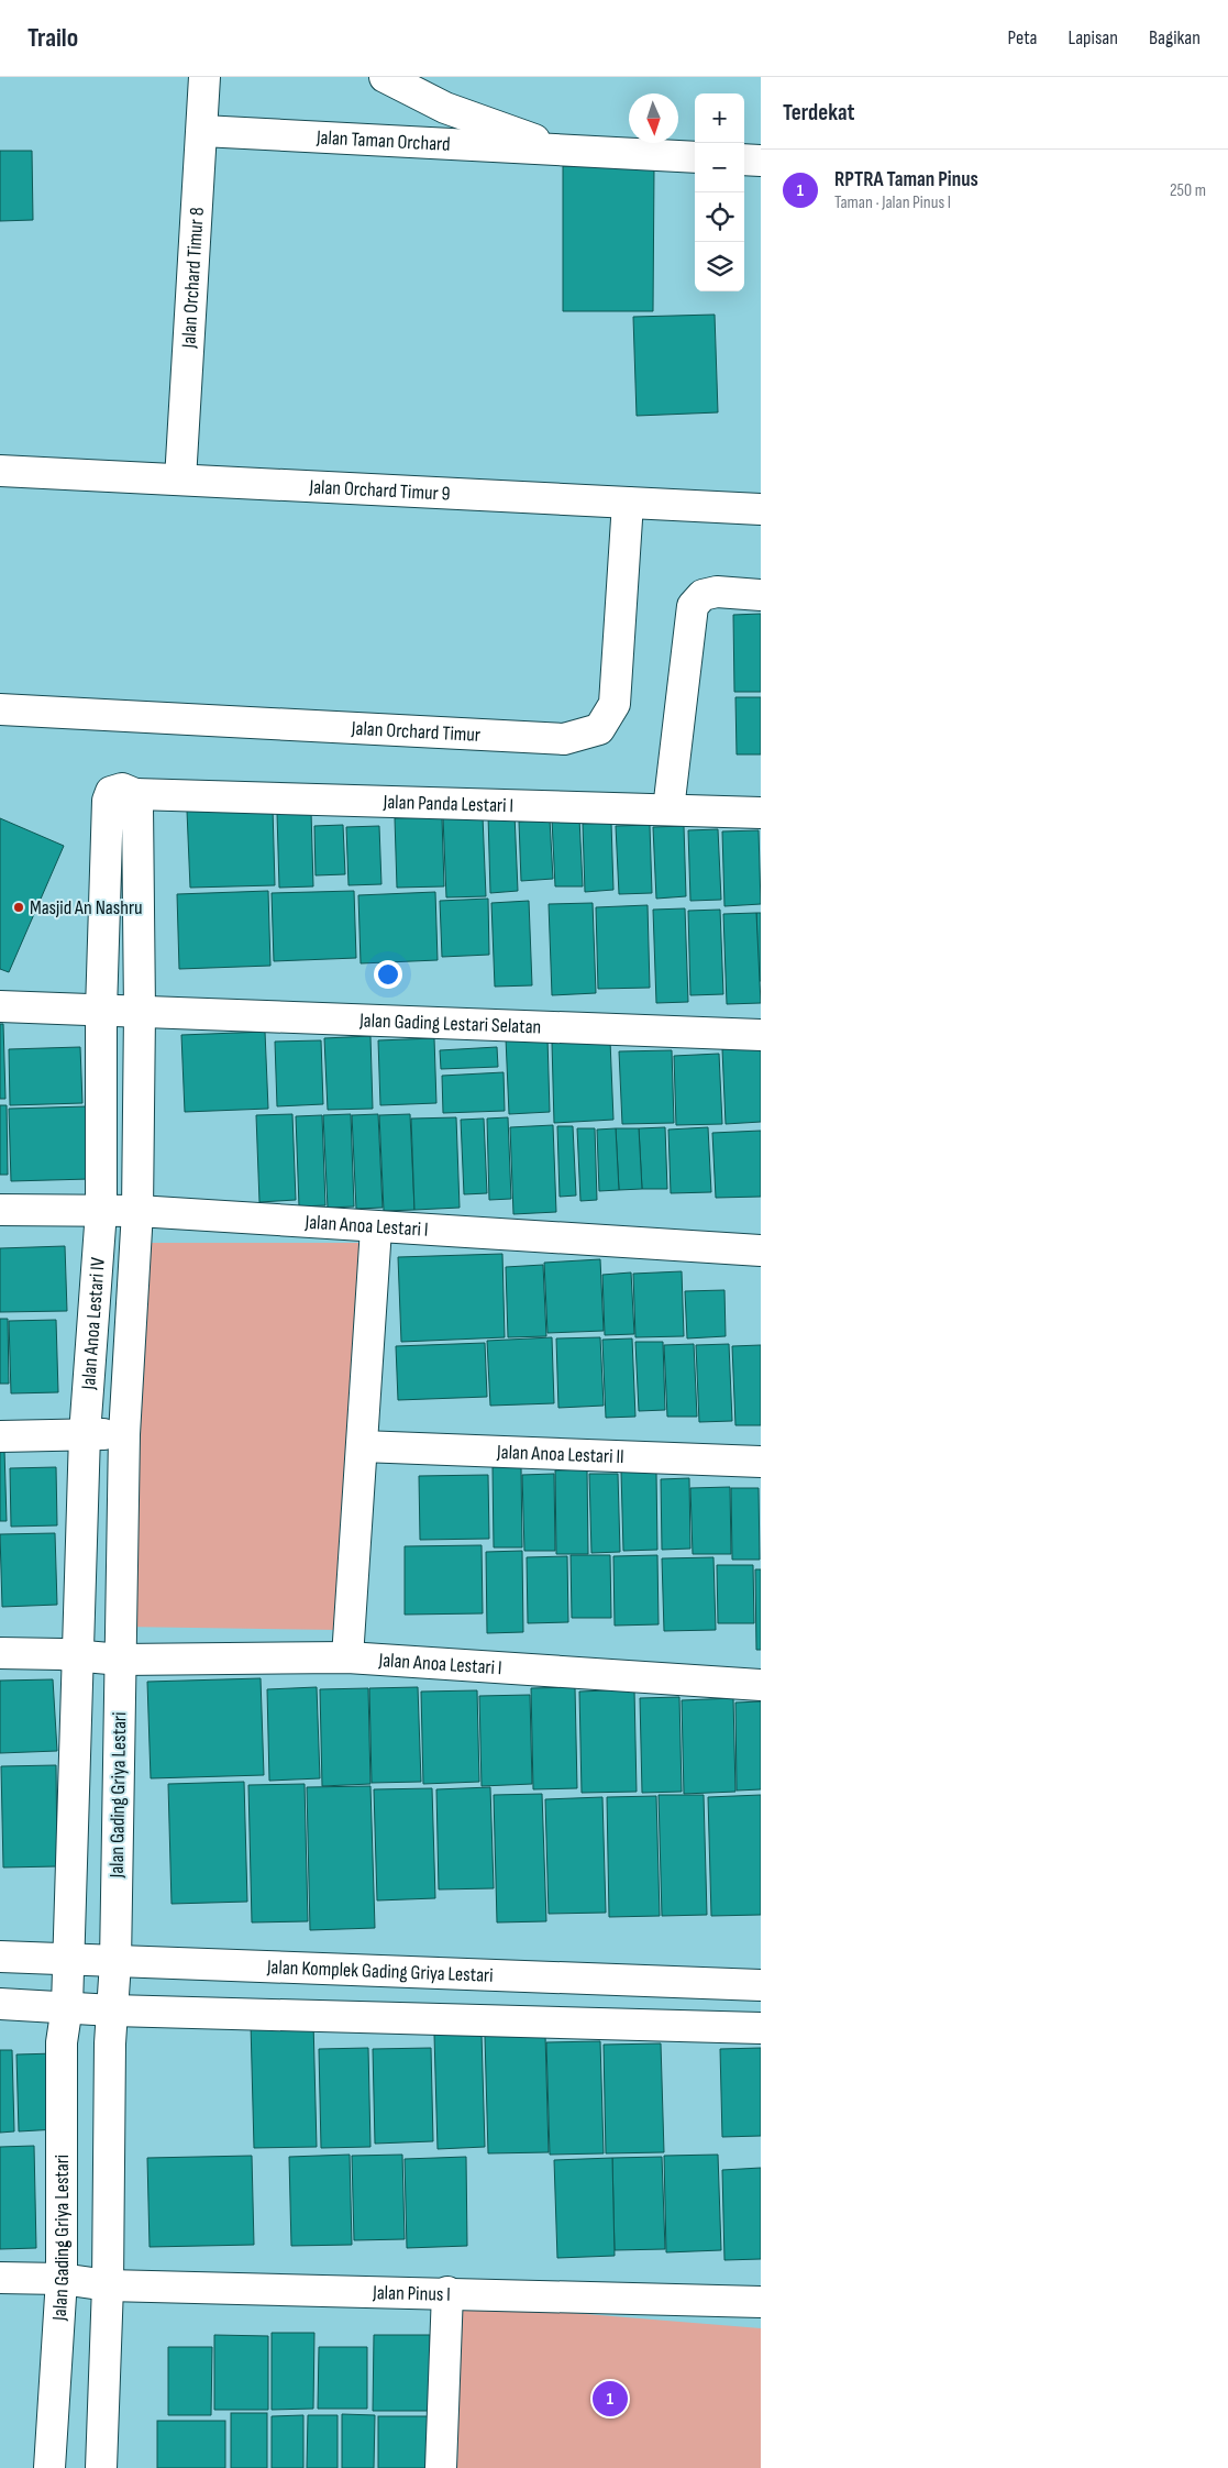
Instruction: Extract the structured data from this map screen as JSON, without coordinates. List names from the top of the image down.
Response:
{
  "streets": {
    "street": [
      "Jalan Taman Orchard",
      "Jalan Orchard Timur 8",
      "Jalan Orchard Timur 9",
      "Jalan Orchard Timur",
      "Jalan Panda Lestari I",
      "Jalan Gading Lestari Selatan",
      "Jalan Anoa Lestari I",
      "Jalan Anoa Lestari IV",
      "Jalan Anoa Lestari II",
      "Jalan Gading Griya Lestari",
      "Jalan Komplek Gading Griya Lestari",
      "Jalan Pinus I"
    ]
  },
  "crossings": [
    ["Jalan Taman Orchard", "Jalan Orchard Timur 8"],
    ["Jalan Orchard Timur 8", "Jalan Orchard Timur 9"],
    ["Jalan Orchard Timur 9", "Jalan Orchard Timur"],
    ["Jalan Anoa Lestari I", "Jalan Anoa Lestari IV"],
    ["Jalan Anoa Lestari I", "Jalan Gading Griya Lestari"],
    ["Jalan Gading Griya Lestari", "Jalan Komplek Gading Griya Lestari"],
    ["Jalan Gading Griya Lestari", "Jalan Pinus I"]
  ],
  "places": ["Masjid An Nashru"],
  "north": "bottom",
  "page": {
    "header": "Trailo",
    "nav": ["Peta", "Lapisan", "Bagikan"],
    "heading": "Terdekat",
    "map_buttons": ["+", "−"],
    "list": [
      {
        "mark": "1",
        "name": "RPTRA Taman Pinus",
        "note": "Taman · Jalan Pinus I",
        "value": "250 m"
      }
    ],
    "pins": "1"
  }
}
